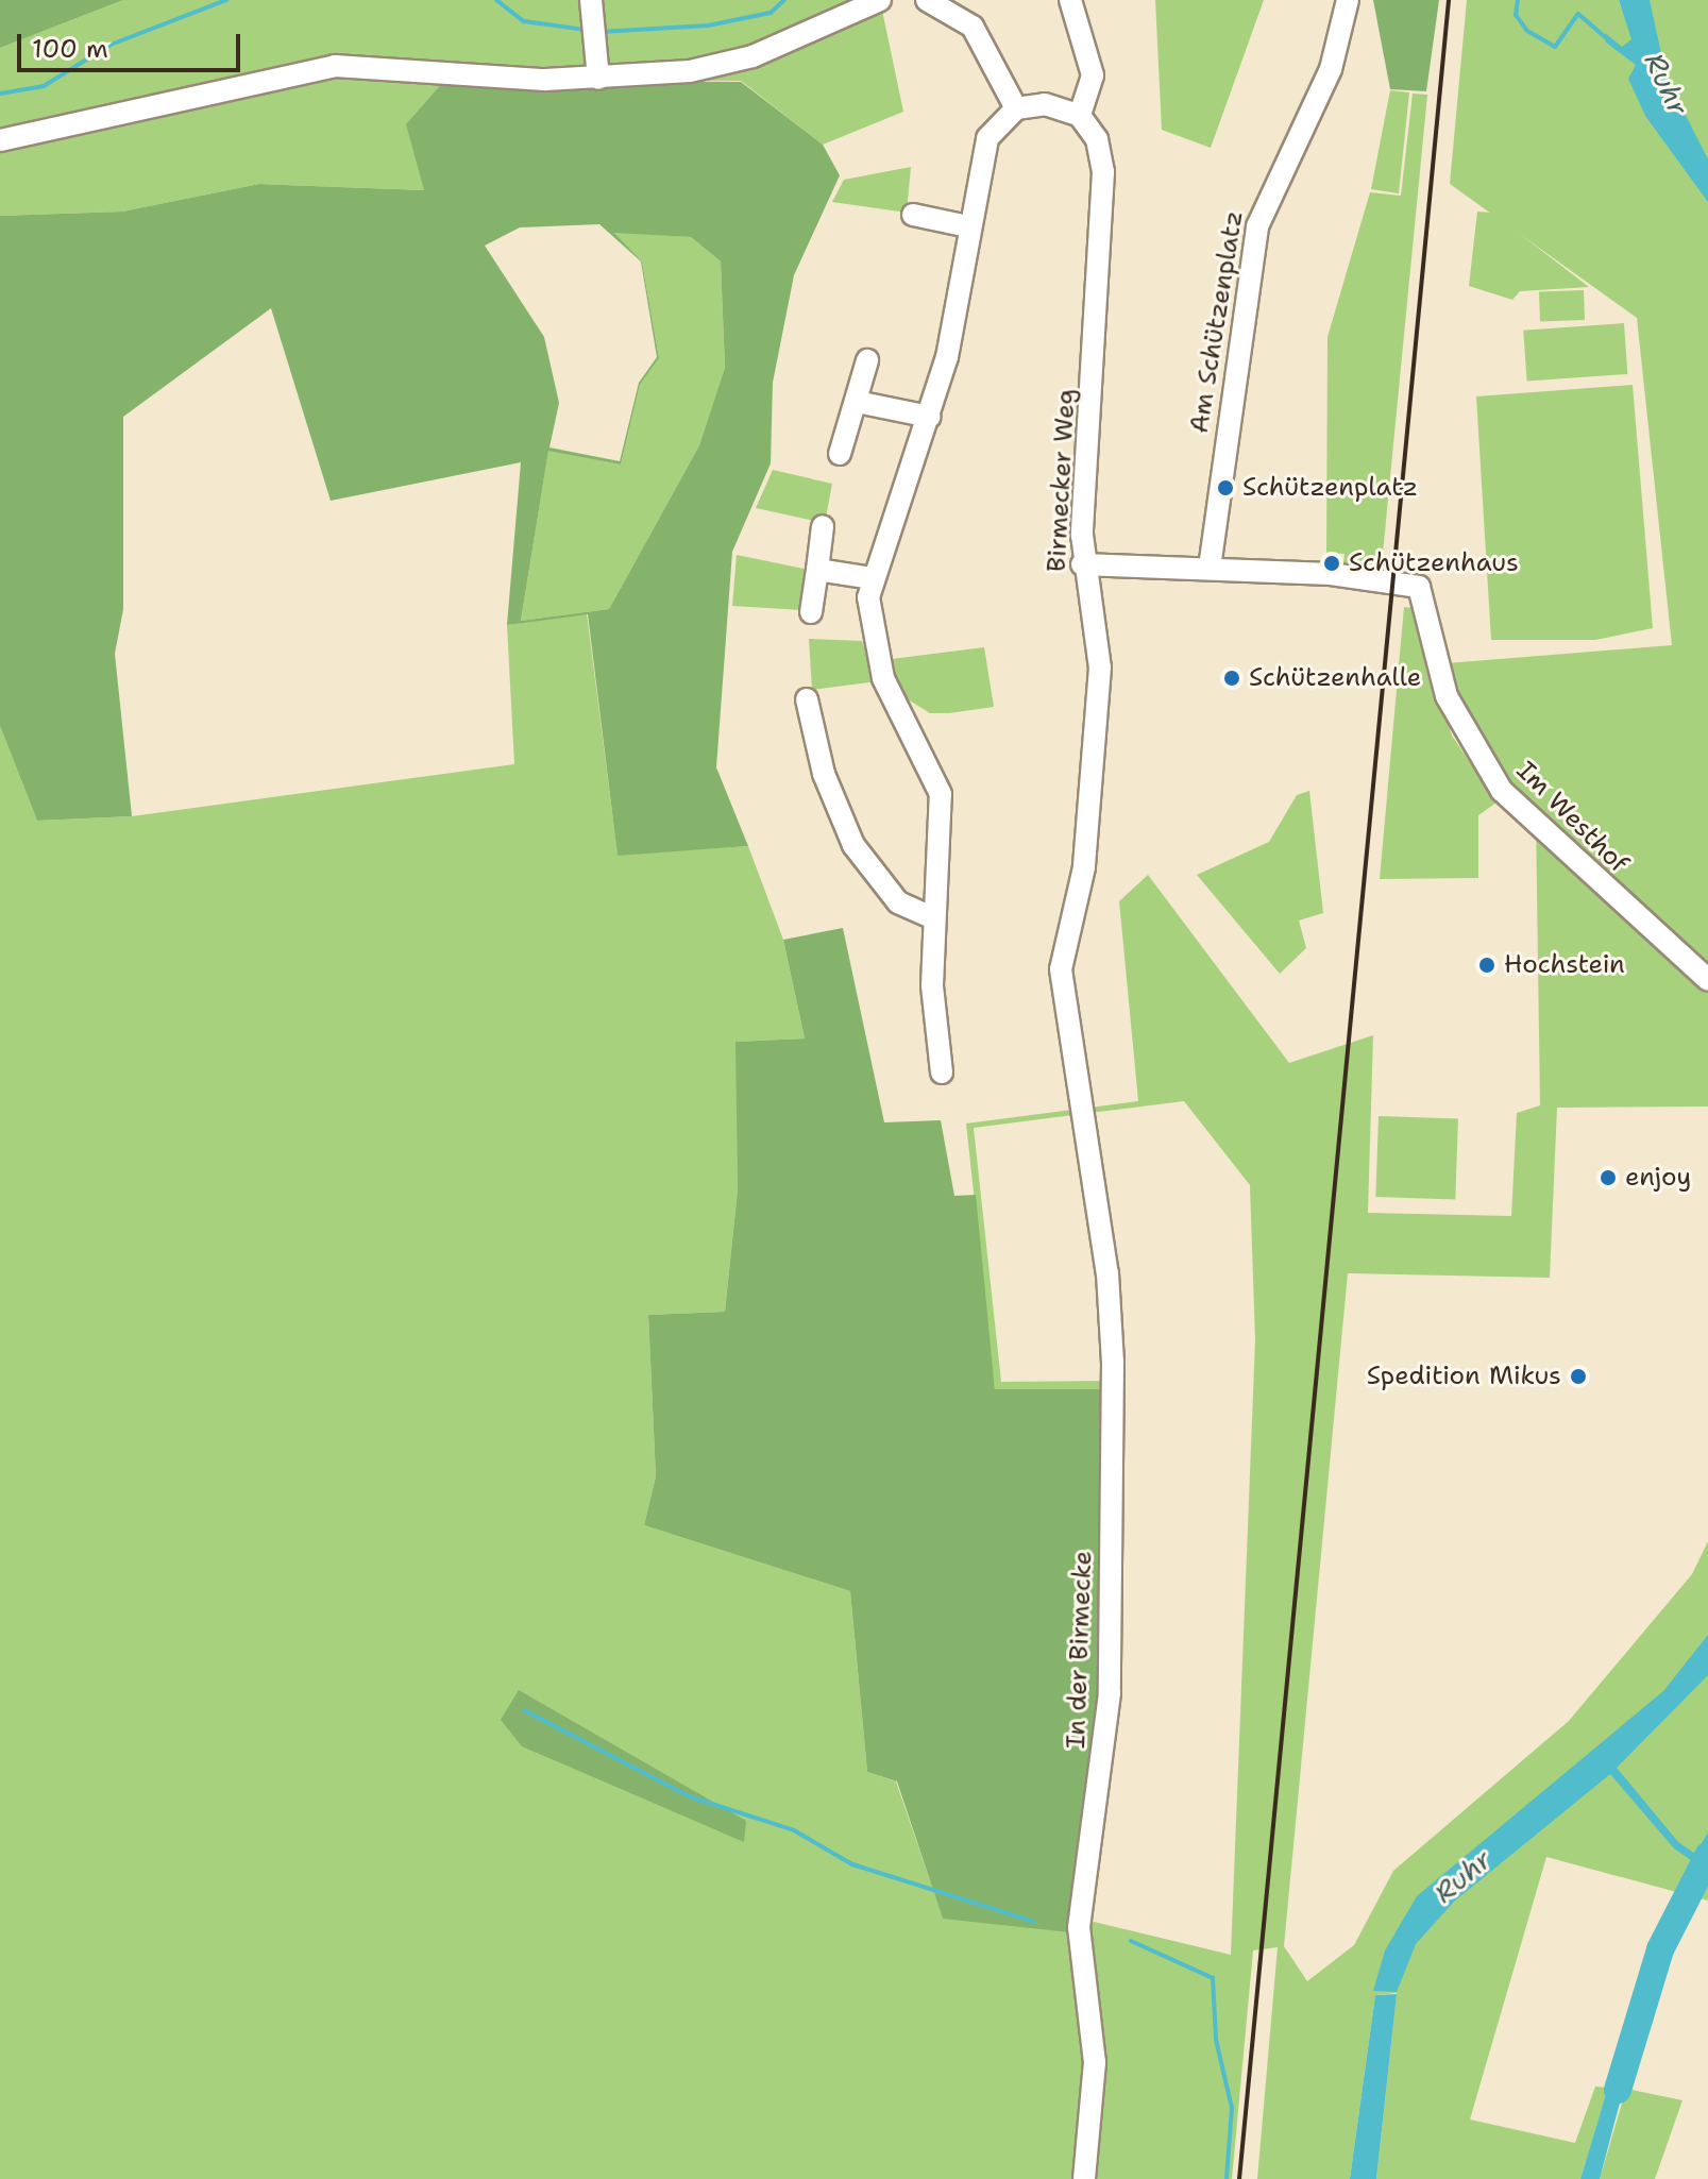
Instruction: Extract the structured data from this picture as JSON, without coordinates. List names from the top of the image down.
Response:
{
  "streets": {
    "street": [
      "Am Schützenplatz",
      "Birmecker Weg",
      "Im Westhof",
      "In der Birmecke"
    ]
  },
  "crossings": [
    ["Am Schützenplatz", "Im Westhof"],
    ["Birmecker Weg", "In der Birmecke"]
  ],
  "water": ["Ruhr"],
  "places": [
    "Schützenplatz",
    "Schützenhaus",
    "Schützenhalle",
    "Hochstein",
    "enjoy",
    "Spedition Mikus"
  ],
  "scale_bar": "100 m"
}
